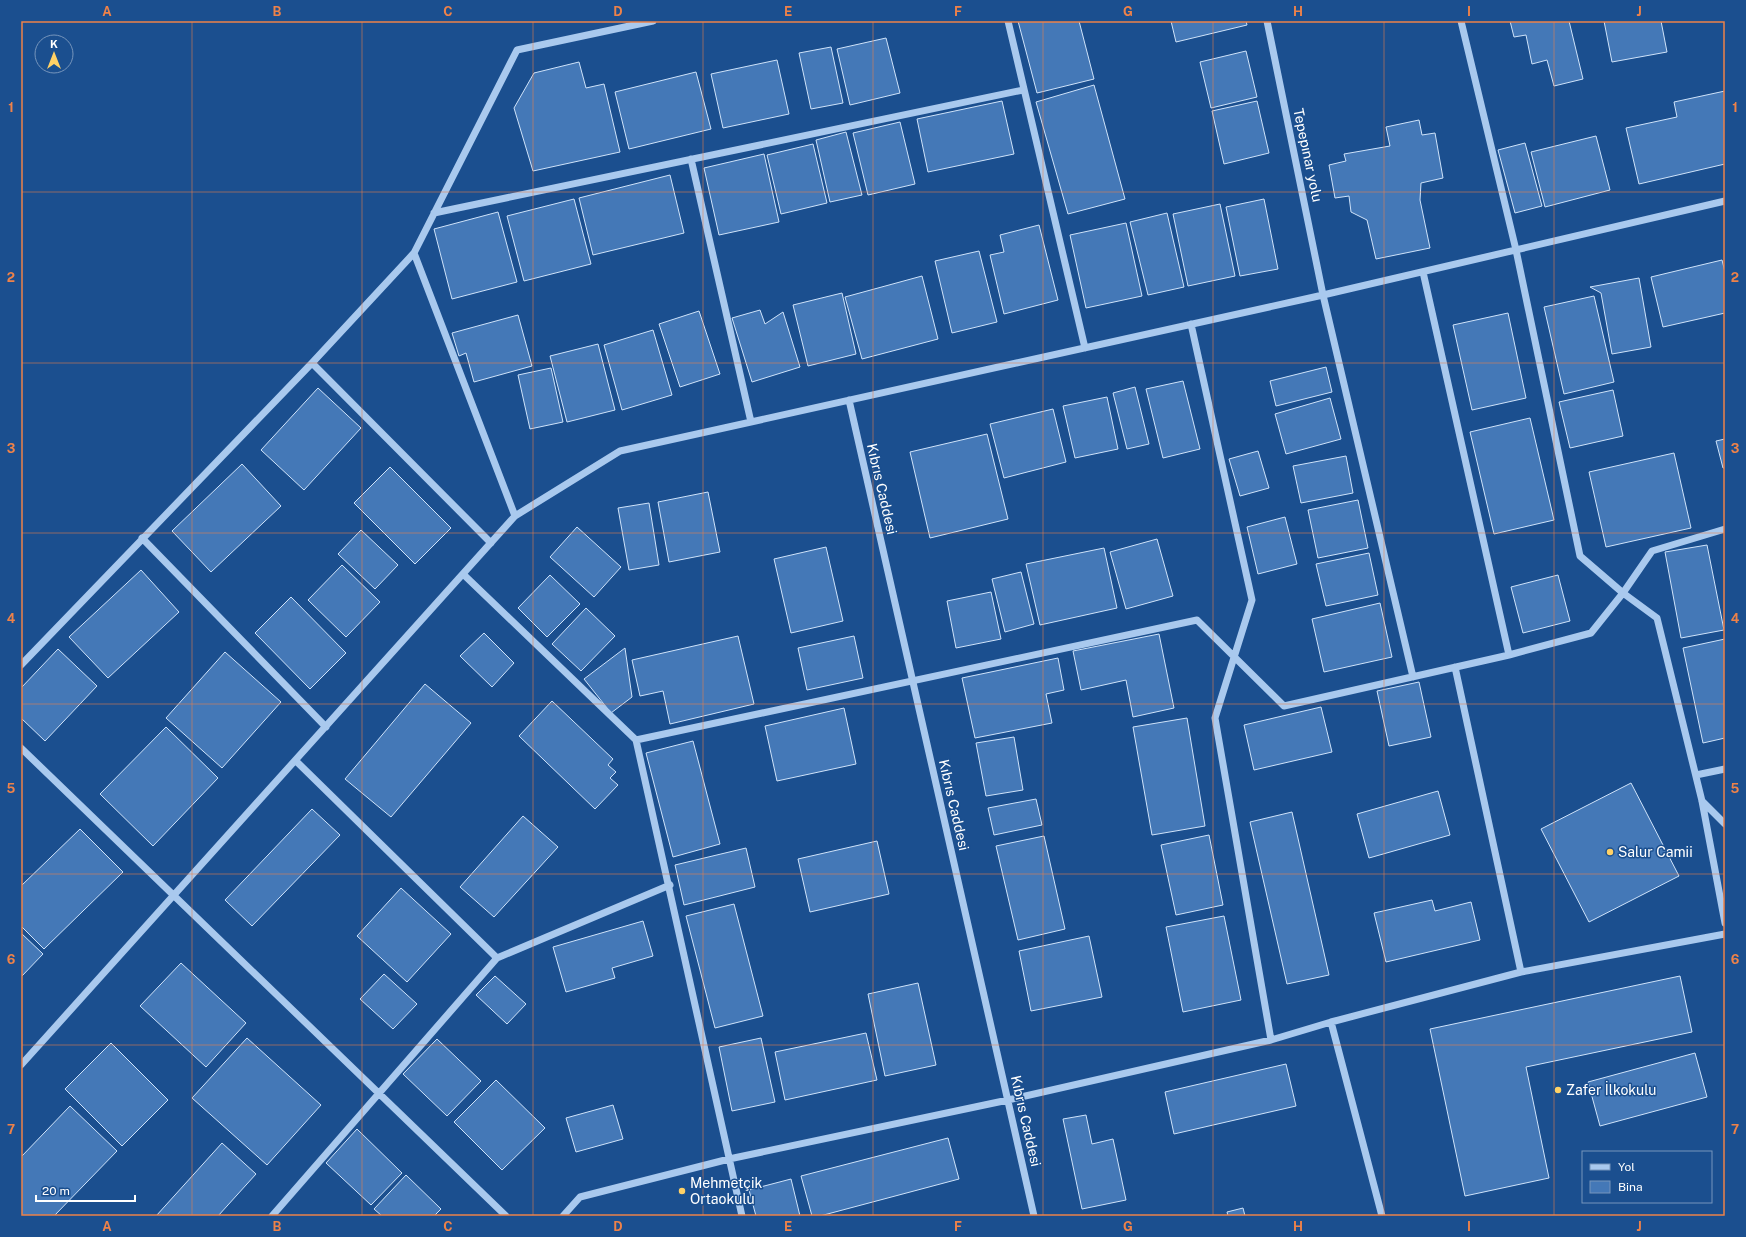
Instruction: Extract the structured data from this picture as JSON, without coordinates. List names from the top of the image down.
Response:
{
  "streets": {
    "street": ["Tepepınar yolu", "Kıbrıs Caddesi"]
  },
  "places": ["Salur Camii", "Zafer İlkokulu", "Mehmetçik Ortaokulu"],
  "legend": ["Yol", "Bina"],
  "scale_bar": "20 m",
  "north": "top",
  "grid": {
    "columns": [
      "A",
      "B",
      "C",
      "D",
      "E",
      "F",
      "G",
      "H",
      "I",
      "J"
    ],
    "rows": [
      "1",
      "2",
      "3",
      "4",
      "5",
      "6",
      "7"
    ]
  }
}
